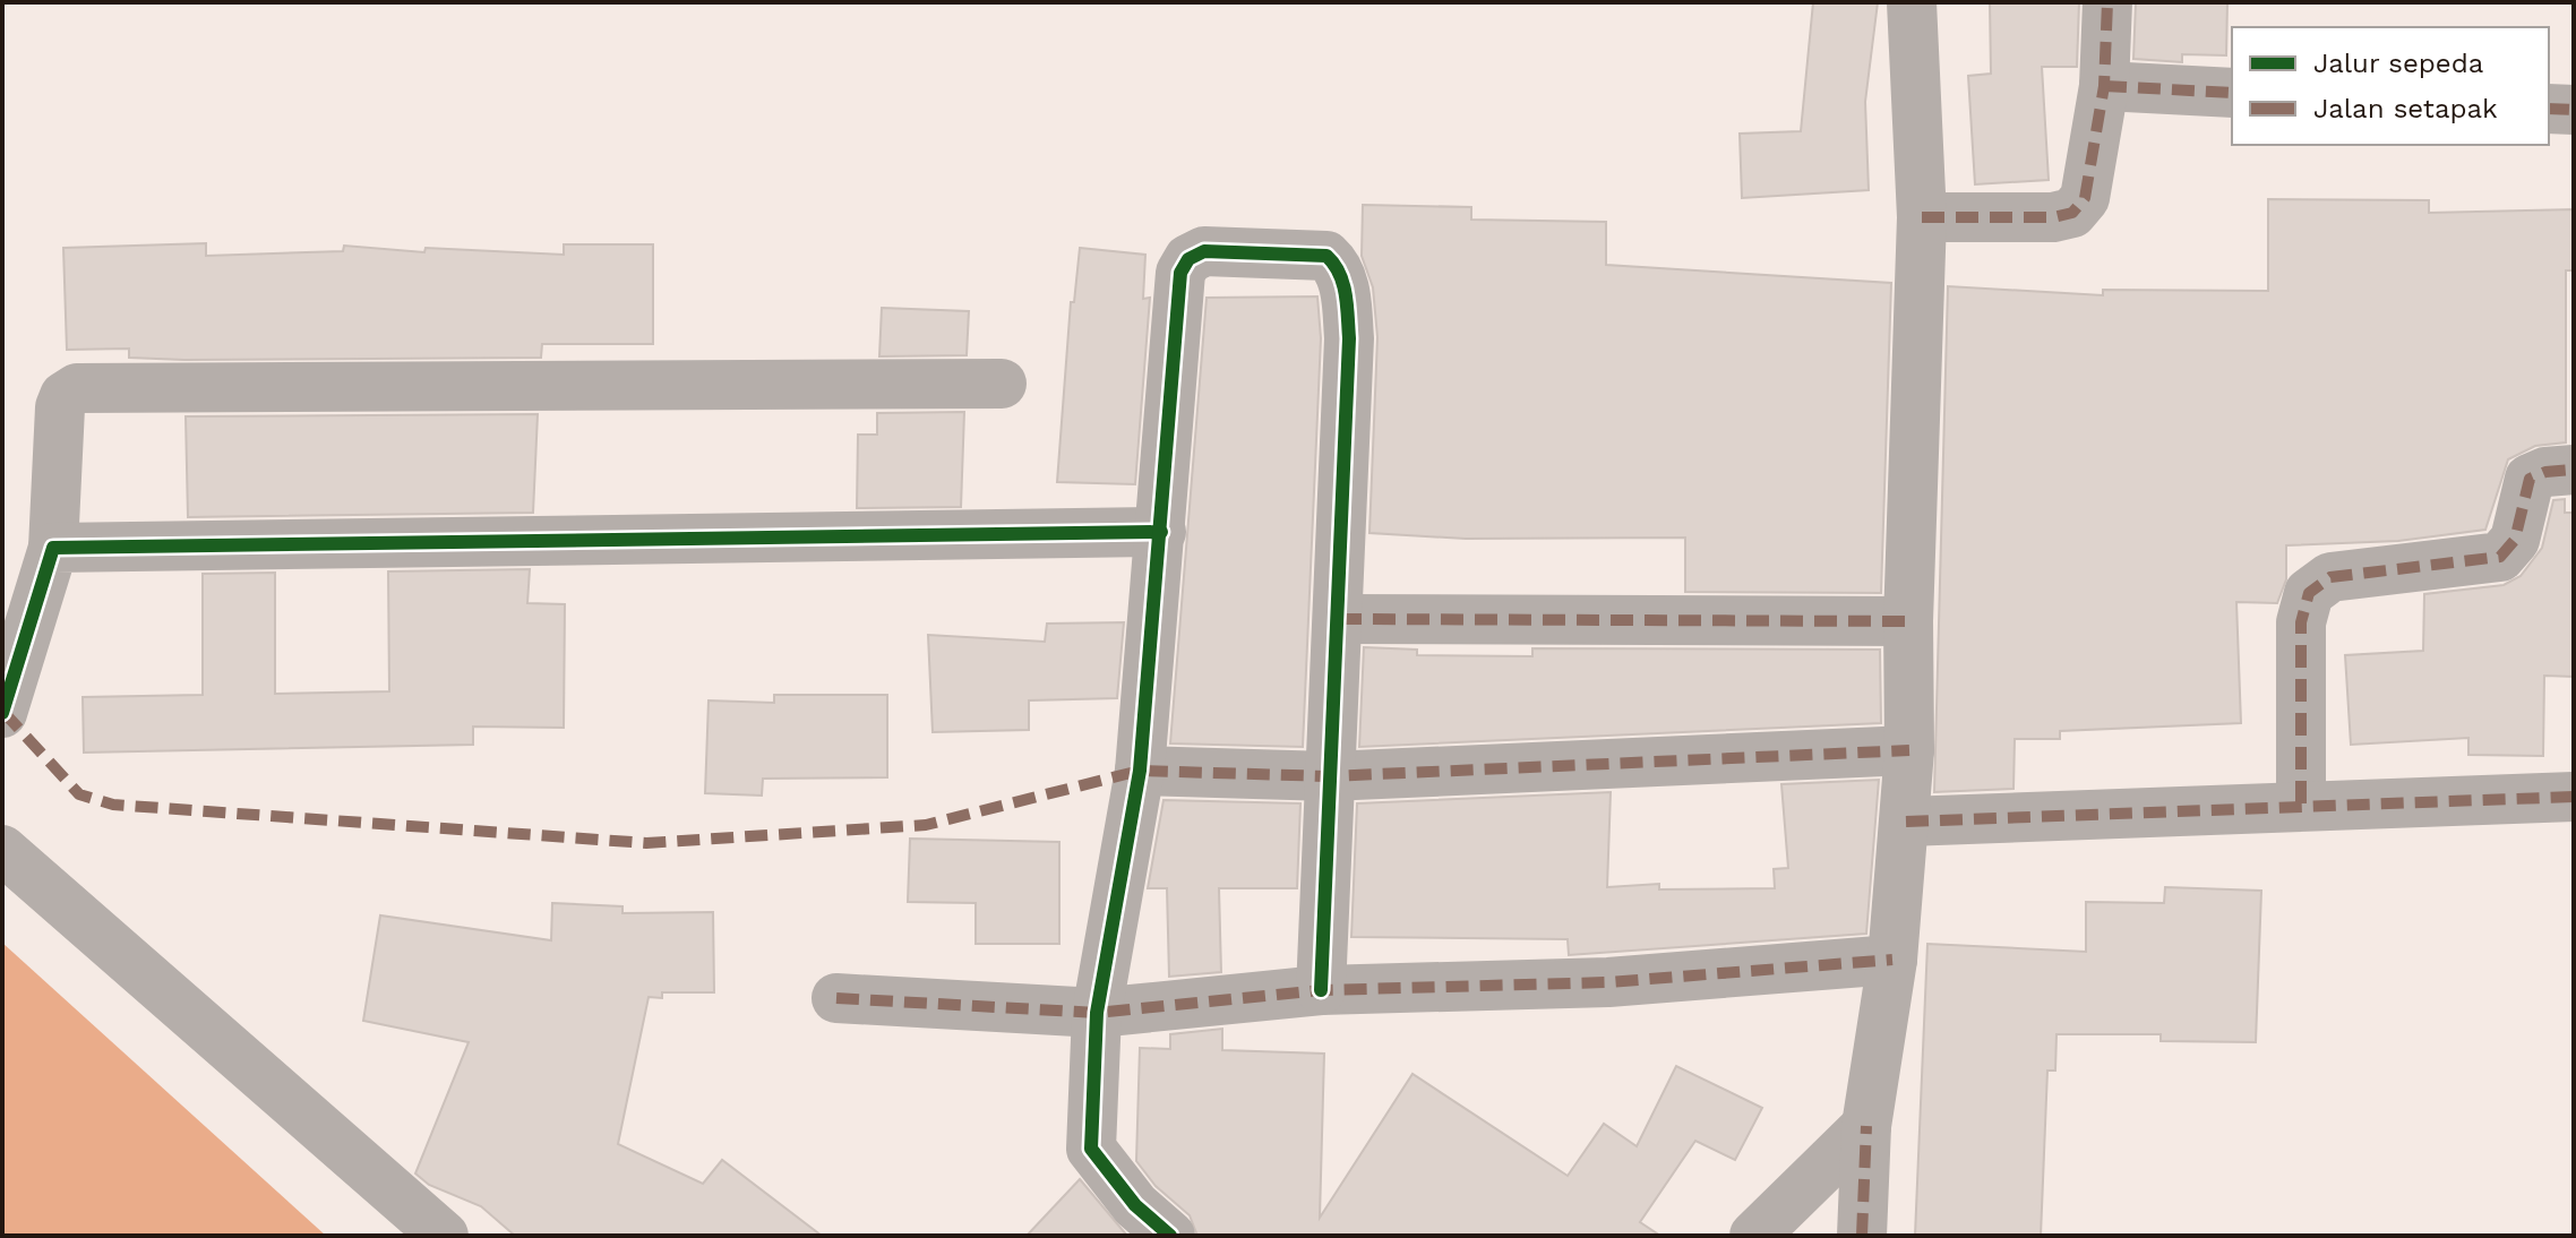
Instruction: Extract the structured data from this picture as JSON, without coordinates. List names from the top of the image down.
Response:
{
  "legend": ["Jalur sepeda", "Jalan setapak"]
}
